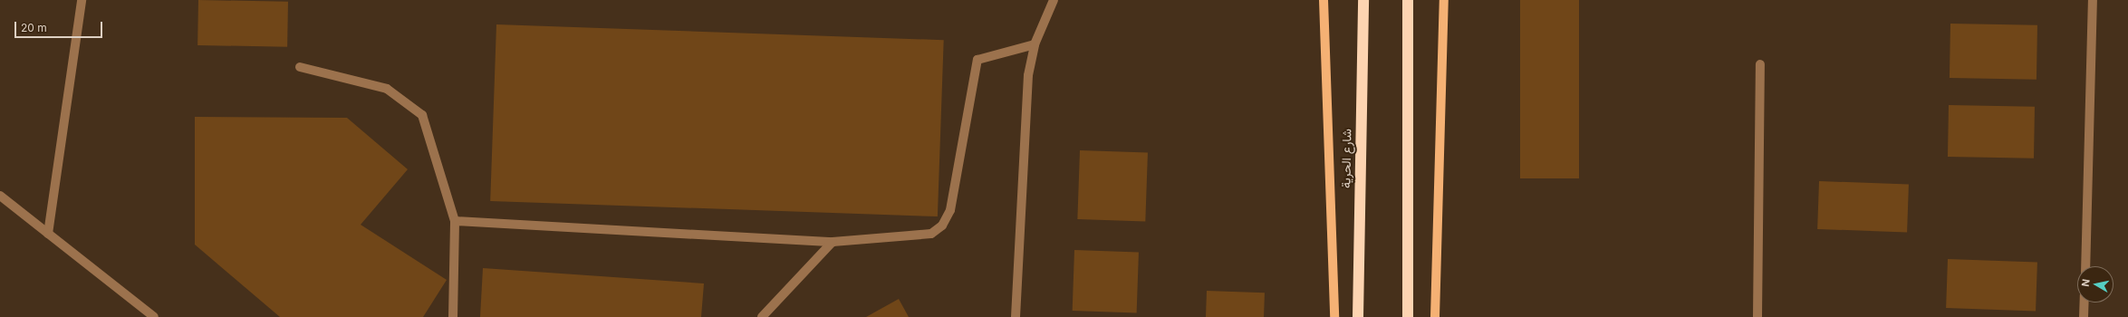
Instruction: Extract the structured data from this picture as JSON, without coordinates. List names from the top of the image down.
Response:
{
  "streets": {
    "highway": ["شارع الحرية"]
  },
  "scale_bar": "20 m",
  "north": "left"
}
